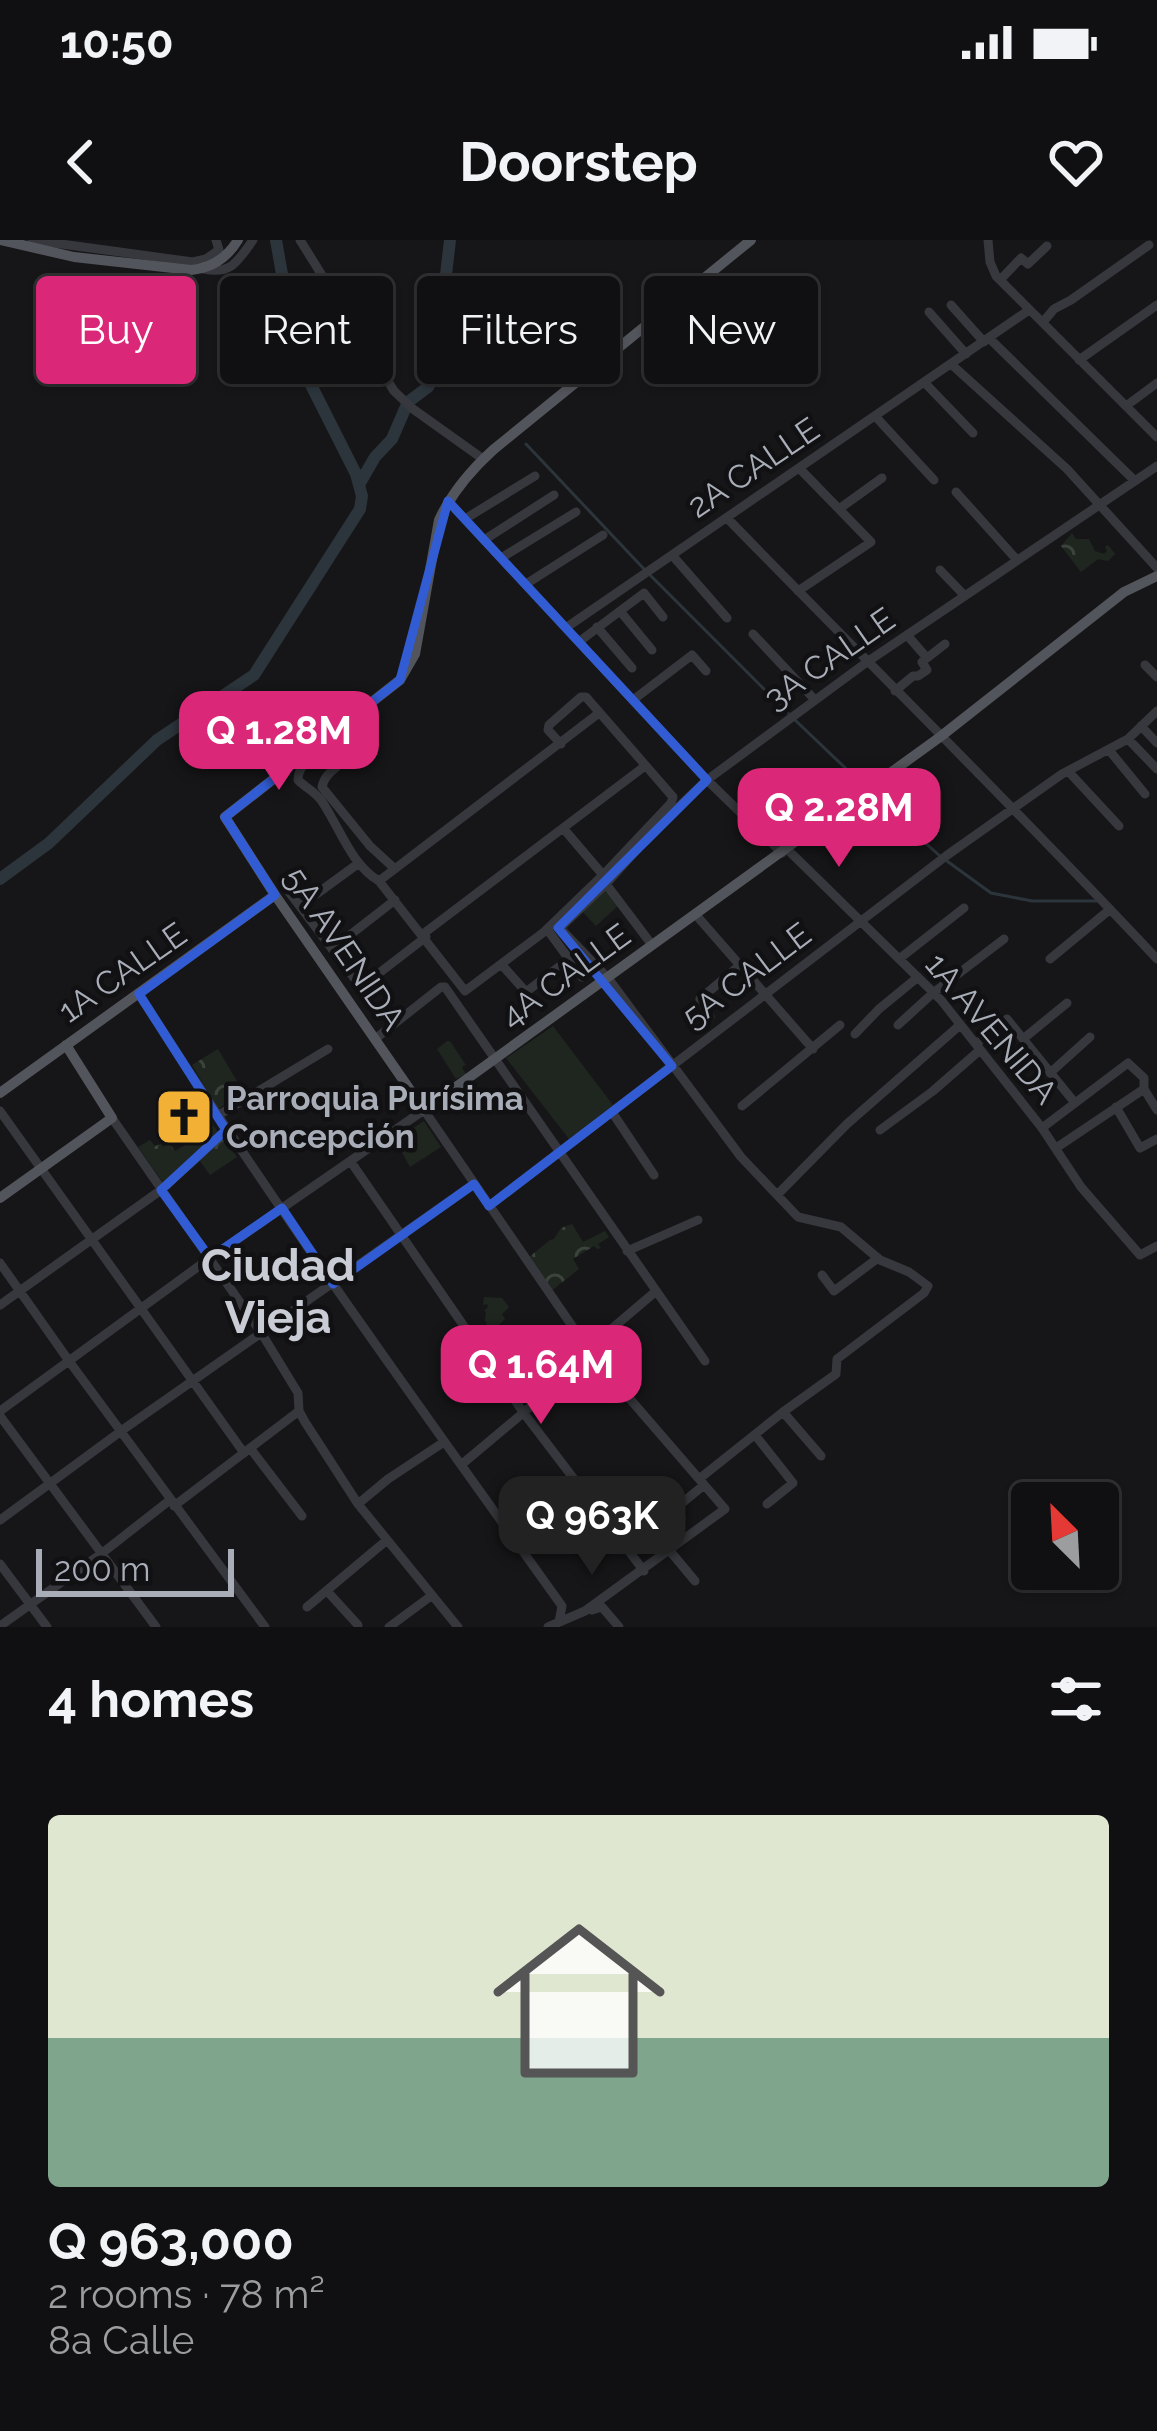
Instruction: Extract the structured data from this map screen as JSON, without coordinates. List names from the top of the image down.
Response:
{
  "streets": {
    "main road": ["5A AVENIDA", "1A CALLE", "4A CALLE"],
    "street": [
      "2A CALLE",
      "3A CALLE",
      "5A CALLE",
      "1A AVENIDA"
    ]
  },
  "crossings": [
    ["2A CALLE", "1A AVENIDA"],
    ["3A CALLE", "4A CALLE"],
    ["3A CALLE", "1A AVENIDA"],
    ["5A AVENIDA", "1A CALLE"],
    ["5A AVENIDA", "4A CALLE"],
    ["5A AVENIDA", "5A CALLE"],
    ["4A CALLE", "1A AVENIDA"],
    ["5A CALLE", "1A AVENIDA"]
  ],
  "districts": ["Ciudad Vieja"],
  "places": {
    "church": ["Parroquia Purísima Concepción"]
  },
  "scale_bar": "200 m",
  "north": "top left",
  "page": {
    "status": "10:50",
    "header": "Doorstep",
    "chip": [
      "Buy",
      "Rent",
      "Filters",
      "New"
    ],
    "price": [
      "Q 1.28M",
      "Q 2.28M",
      "Q 1.64M",
      "Q 963K"
    ],
    "scale": "200 m",
    "heading": "4 homes",
    "list": [
      {
        "name": "Q 963,000",
        "note": "2 rooms · 78 m² · 8a Calle"
      }
    ]
  }
}
